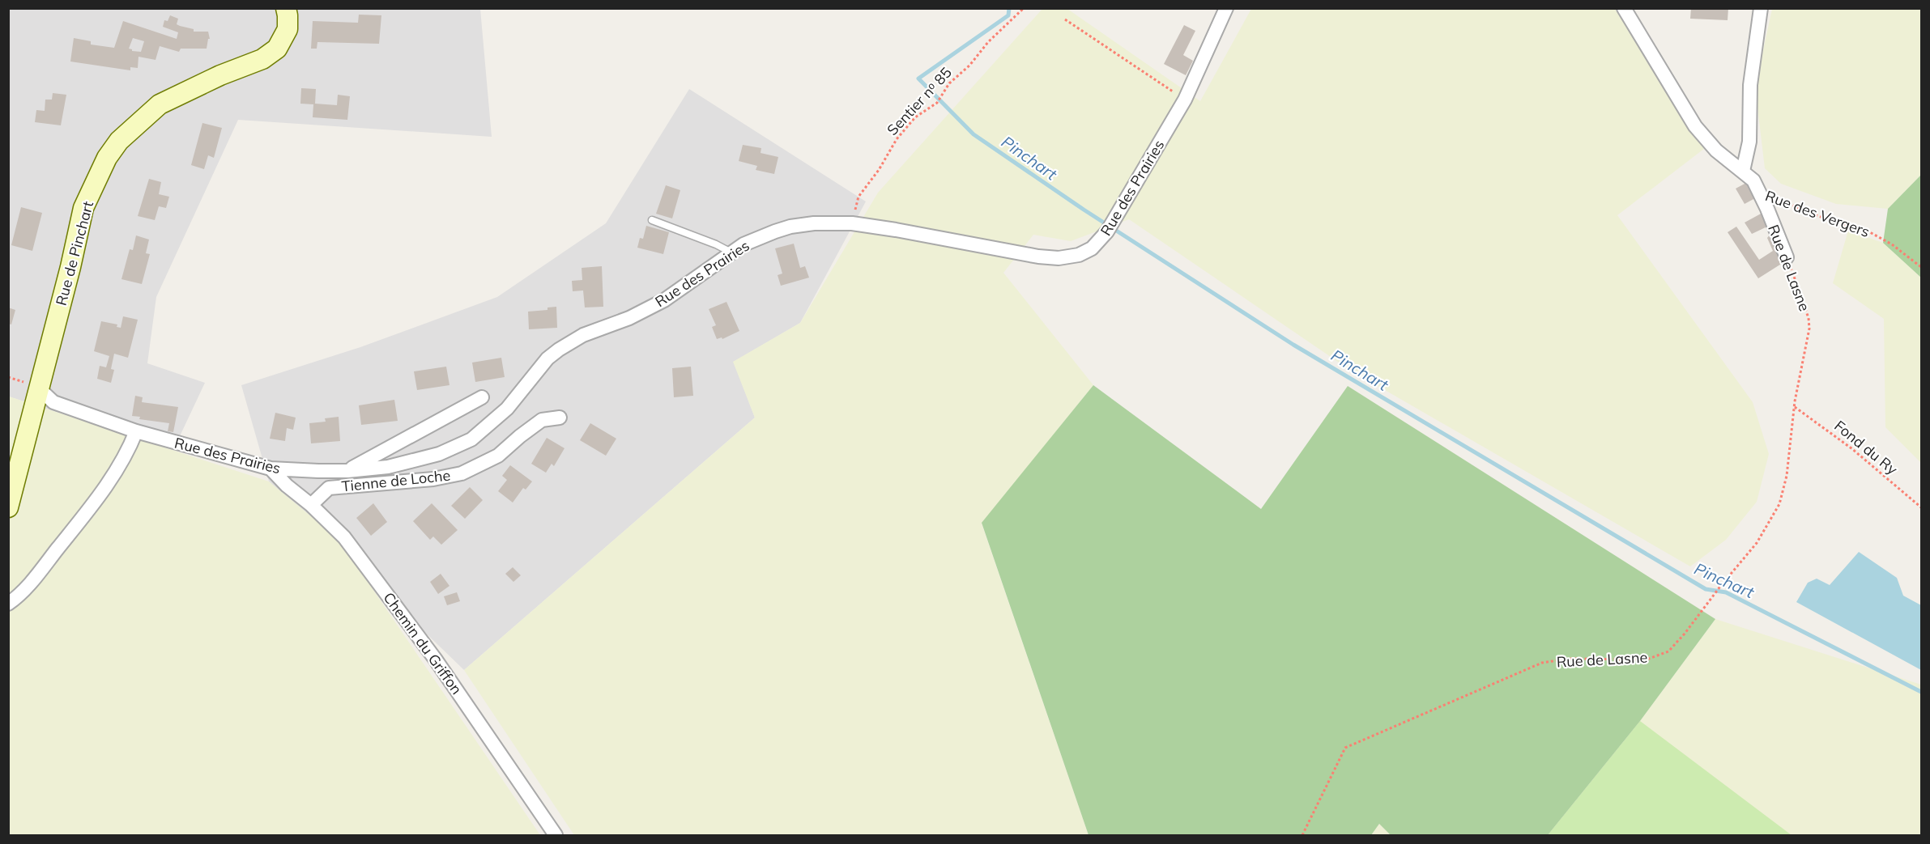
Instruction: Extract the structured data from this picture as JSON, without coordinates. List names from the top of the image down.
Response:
{
  "streets": {
    "main road": ["Rue de Pinchart"],
    "street": [
      "Rue des Prairies",
      "Rue des Vergers",
      "Rue de Lasne",
      "Tienne de Loche",
      "Chemin du Griffon"
    ],
    "path": ["Sentier nᵒ 85", "Fond du Ry"]
  },
  "crossings": [
    ["Sentier nᵒ 85", "Rue des Prairies"],
    ["Rue des Prairies", "Rue de Pinchart"],
    ["Rue des Prairies", "Chemin du Griffon"],
    ["Rue des Vergers", "Rue de Lasne"],
    ["Rue de Lasne", "Fond du Ry"],
    ["Tienne de Loche", "Chemin du Griffon"]
  ],
  "water": ["Pinchart"]
}
